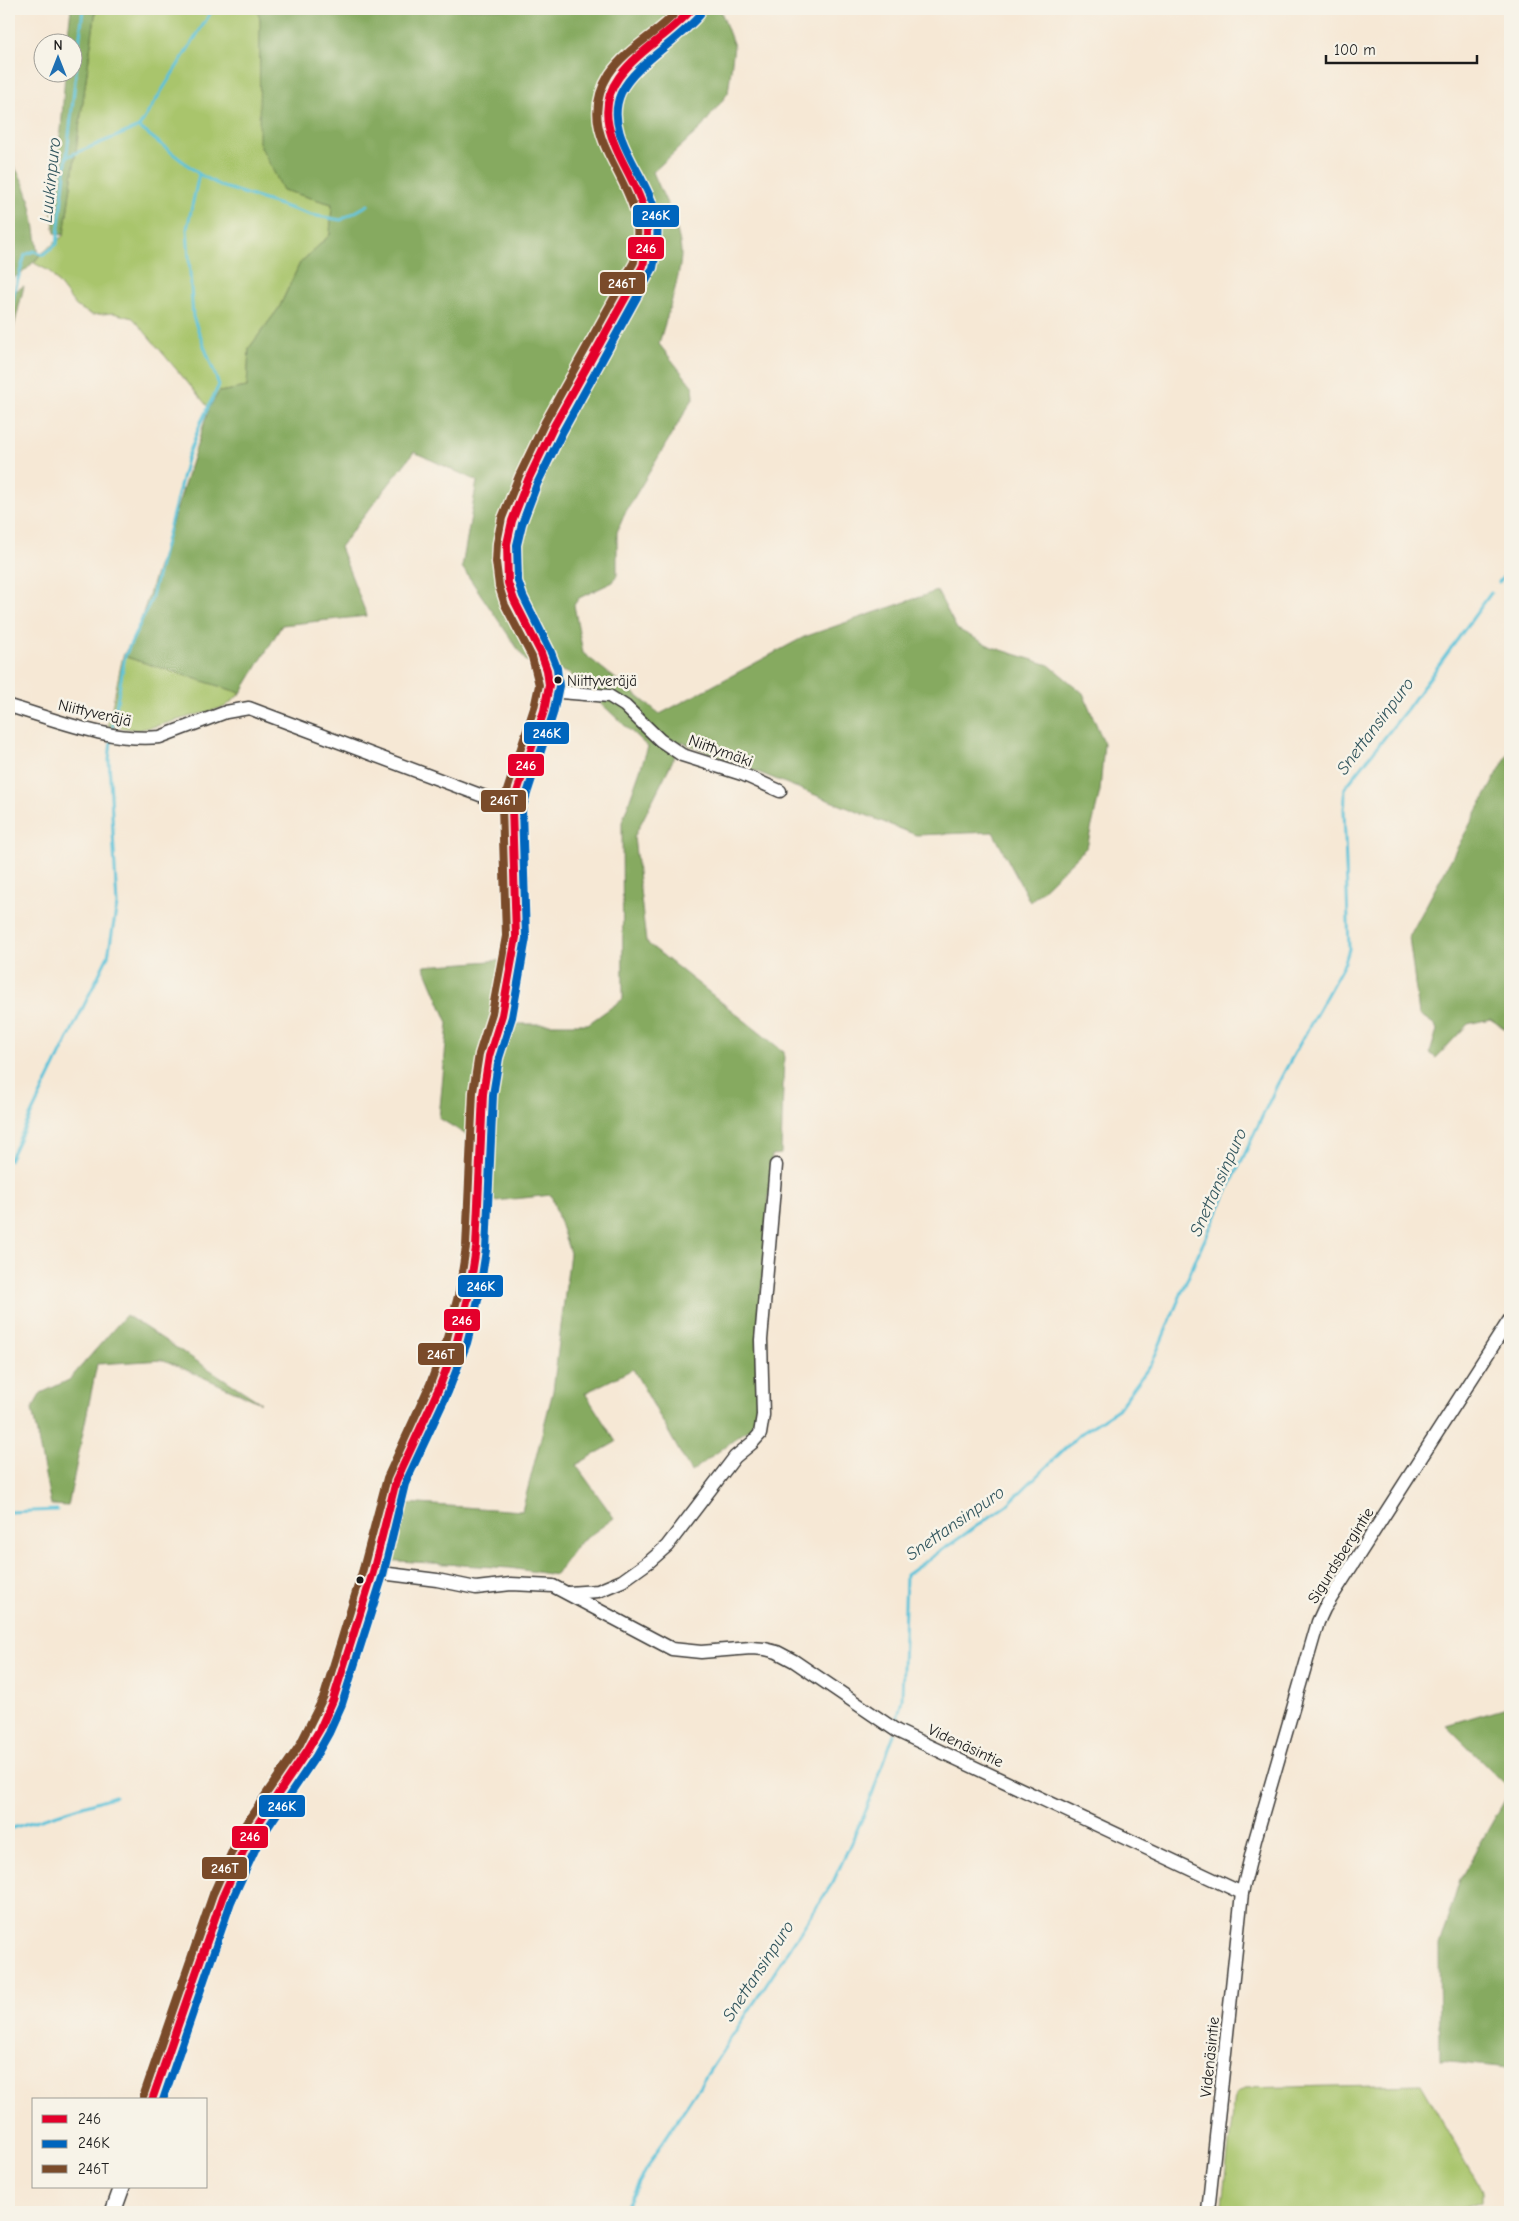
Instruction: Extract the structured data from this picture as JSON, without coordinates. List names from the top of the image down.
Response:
{
  "streets": {
    "street": [
      "Niittyveräjä",
      "Niittymäki",
      "Sigurdsbergintie",
      "Videnäsintie"
    ]
  },
  "crossings": [
    ["Sigurdsbergintie", "Videnäsintie"]
  ],
  "water": ["Luukinpuro", "Snettansinpuro"],
  "places": ["Niittyveräjä"],
  "lines": ["transit line 246", "transit line 246T", "transit line 246K"],
  "legend": ["246", "246K", "246T"],
  "scale_bar": "100 m",
  "north": "top"
}
